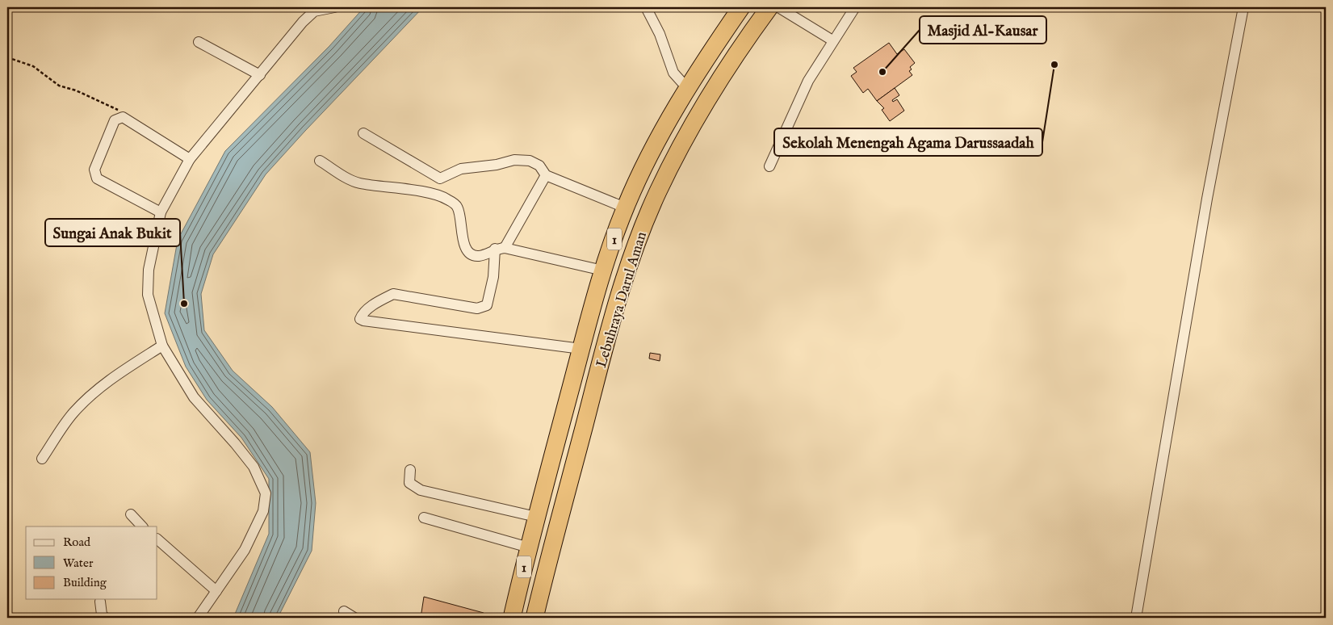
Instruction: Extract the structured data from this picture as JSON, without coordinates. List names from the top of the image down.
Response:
{
  "streets": {
    "highway": ["1", "Lebuhraya Darul Aman"]
  },
  "places": ["Sekolah Menengah Agama Darussaadah", "Masjid Al-Kausar", "Sungai Anak Bukit"],
  "legend": ["Road", "Water", "Building"]
}
